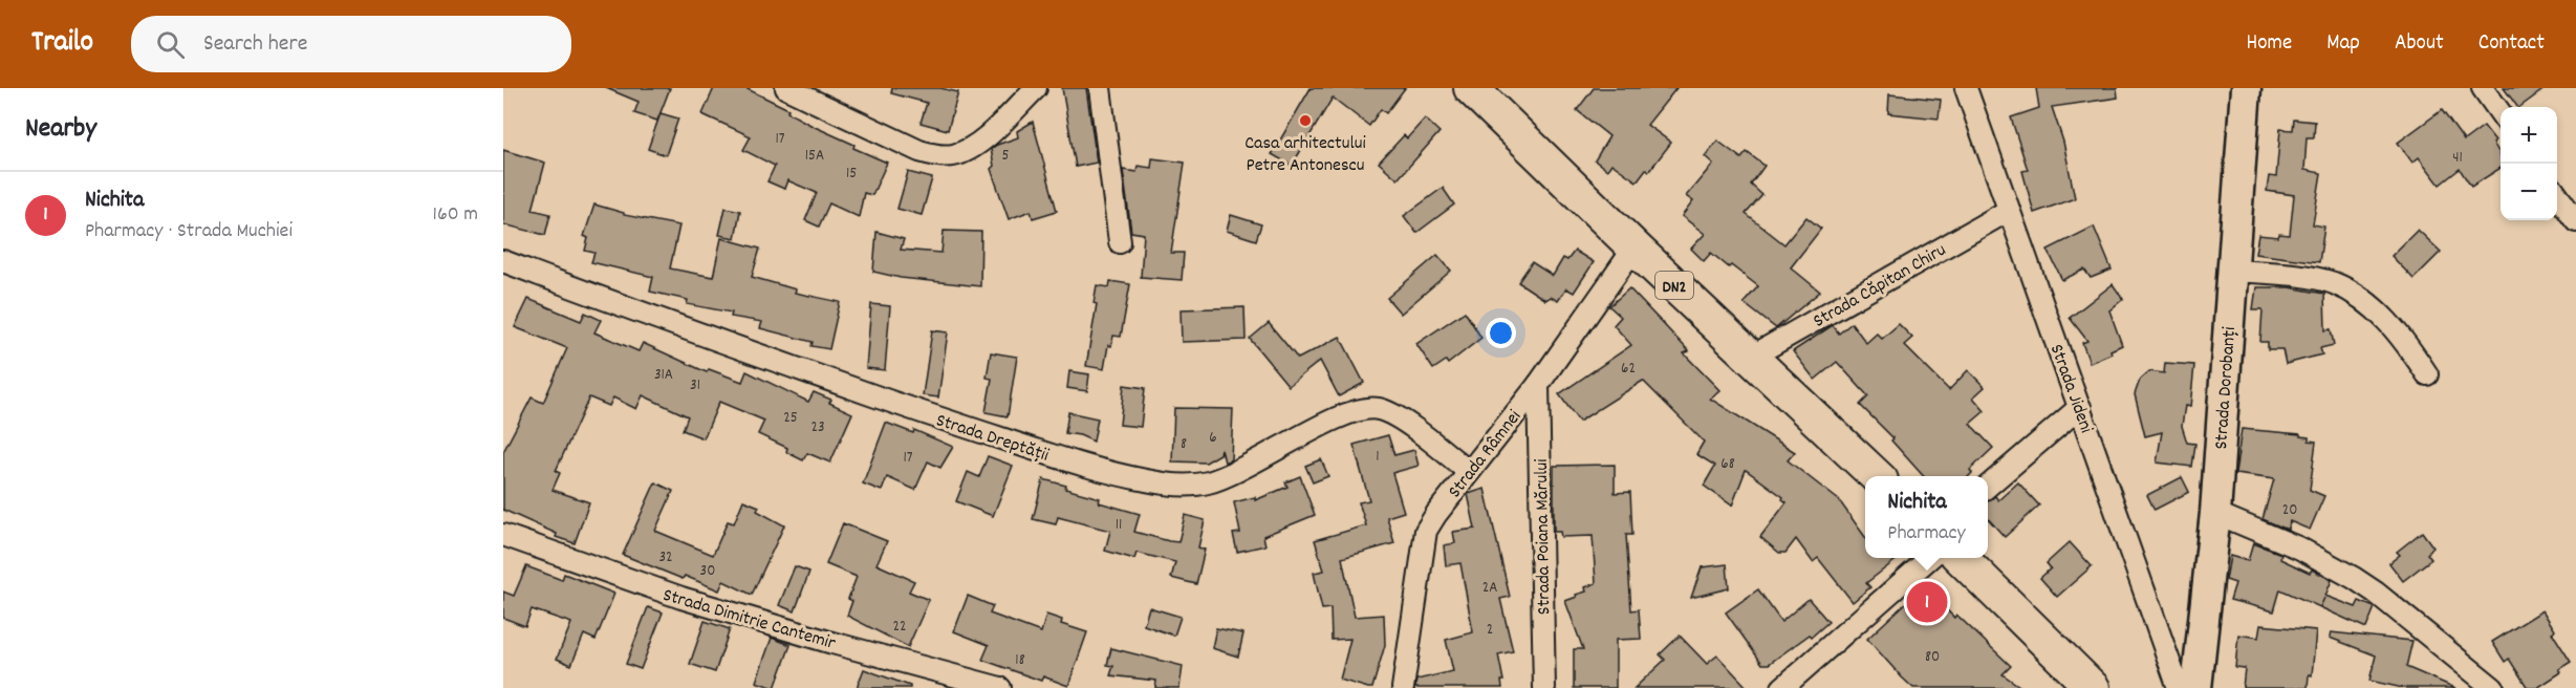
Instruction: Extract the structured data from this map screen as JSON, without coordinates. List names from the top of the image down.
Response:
{
  "streets": {
    "main road": ["DN2", "Strada Dorobanți"],
    "street": [
      "Strada Căpitan Chiru",
      "Strada Jideni",
      "Strada Dreptății",
      "Strada Râmnei",
      "Strada Poiana Mărului",
      "Strada Dimitrie Cantemir"
    ]
  },
  "crossings": [
    ["Strada Căpitan Chiru", "DN2"],
    ["Strada Căpitan Chiru", "Strada Jideni"],
    ["DN2", "Strada Râmnei"],
    ["Strada Dreptății", "Strada Râmnei"],
    ["Strada Râmnei", "Strada Poiana Mărului"]
  ],
  "places": ["Casa arhitectului Petre Antonescu"],
  "house_numbers": [
    "17",
    "15A",
    "5",
    "41",
    "15",
    "62",
    "31A",
    "31",
    "25",
    "23",
    "6",
    "8",
    "1",
    "17",
    "68",
    "20",
    "11",
    "32",
    "30",
    "2A",
    "22",
    "2",
    "80",
    "18"
  ],
  "page": {
    "header": "Trailo",
    "search": "Search here",
    "nav": [
      "Home",
      "Map",
      "About",
      "Contact"
    ],
    "heading": "Nearby",
    "map_buttons": ["+", "−"],
    "list": [
      {
        "mark": "1",
        "name": "Nichita",
        "note": "Pharmacy · Strada Muchiei",
        "value": "160 m"
      }
    ],
    "popup": ["Nichita", "Pharmacy"],
    "pins": "1"
  }
}
